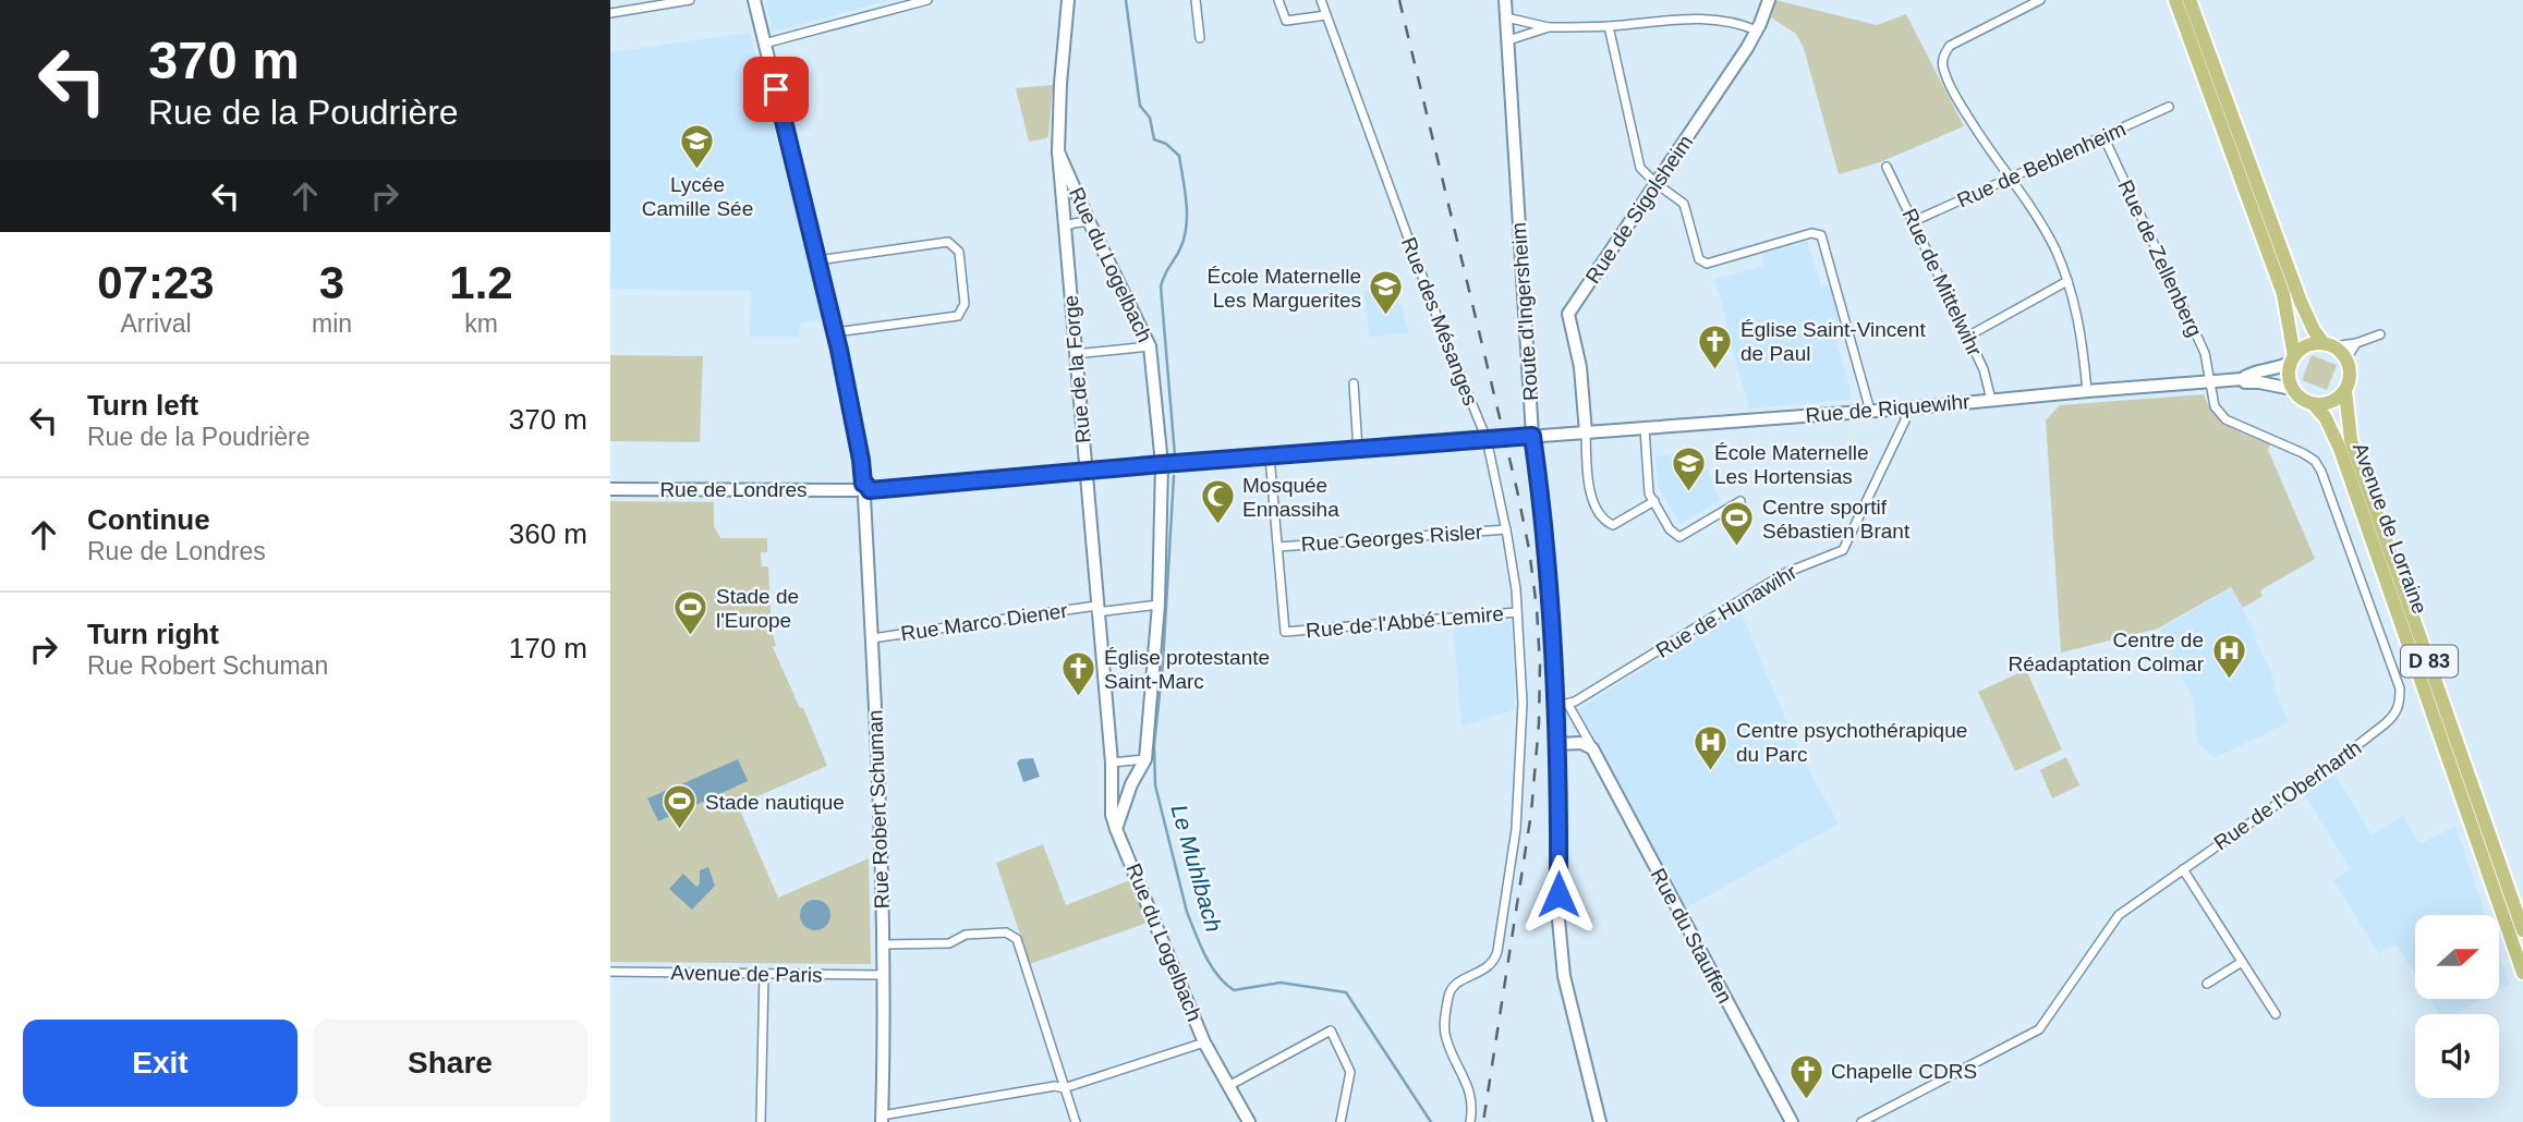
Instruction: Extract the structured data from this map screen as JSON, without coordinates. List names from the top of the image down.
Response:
{
  "streets": {
    "main road": ["Avenue de Lorraine", "D 83"],
    "street": [
      "Rue de Beblenheim",
      "Rue de Sigolsheim",
      "Rue de Zellenberg",
      "Rue du Logelbach",
      "Rue de Mittelwihr",
      "Route d'Ingersheim",
      "Rue des Mésanges",
      "Rue de la Forge",
      "Rue de Riquewihr",
      "Rue de Londres",
      "Rue Georges Risler",
      "Rue de Hunawihr",
      "Rue Marco Diener",
      "Rue de l'Abbé Lemire",
      "Rue de l'Oberharth",
      "Rue Robert Schuman",
      "Rue du Stauffen",
      "Avenue de Paris"
    ]
  },
  "crossings": [
    ["Rue de Beblenheim", "Rue de Zellenberg"],
    ["Rue de Beblenheim", "Rue de Mittelwihr"],
    ["Rue de Sigolsheim", "Rue de Riquewihr"],
    ["Rue de Zellenberg", "Rue de Riquewihr"],
    ["Rue de Zellenberg", "Rue de l'Oberharth"],
    ["Rue du Logelbach", "Rue de la Forge"],
    ["Rue du Logelbach", "Rue de Londres"],
    ["Rue du Logelbach", "Rue Marco Diener"],
    ["Rue de Mittelwihr", "Rue de Riquewihr"],
    ["Route d'Ingersheim", "Rue de Riquewihr"],
    ["Route d'Ingersheim", "Rue de Hunawihr"],
    ["Route d'Ingersheim", "Rue du Stauffen"],
    ["Rue des Mésanges", "Rue de Riquewihr"],
    ["Rue des Mésanges", "Rue Georges Risler"],
    ["Rue des Mésanges", "Rue de l'Abbé Lemire"],
    ["Rue de la Forge", "Rue de Londres"],
    ["Rue de la Forge", "Rue Marco Diener"],
    ["Rue de Riquewihr", "Rue de Londres"],
    ["Rue de Riquewihr", "Avenue de Lorraine"],
    ["Rue de Riquewihr", "Rue de Hunawihr"],
    ["Rue de Riquewihr", "Rue de l'Abbé Lemire"],
    ["Rue de Riquewihr", "Rue de l'Oberharth"],
    ["Rue de Londres", "Rue de l'Abbé Lemire"],
    ["Rue de Londres", "Rue Robert Schuman"],
    ["Rue Georges Risler", "Rue de l'Abbé Lemire"],
    ["Rue de Hunawihr", "Rue du Stauffen"],
    ["Rue Marco Diener", "Rue Robert Schuman"],
    ["Rue Robert Schuman", "Avenue de Paris"]
  ],
  "water": ["Le Muhlbach"],
  "places": {
    "school or university": ["Lycée Camille Sée", "École Maternelle Les Marguerites", "École Maternelle Les Hortensias"],
    "church": ["Église Saint-Vincent de Paul", "Église protestante Saint-Marc", "Chapelle CDRS"],
    "mosque": ["Mosquée Ennassiha"],
    "sports": ["Centre sportif Sébastien Brant", "Stade de l'Europe", "Stade nautique"],
    "hospital": ["Centre de Réadaptation Colmar", "Centre psychothérapique du Parc"]
  },
  "north": "right",
  "page": {
    "turn": ["370 m", "Rue de la Poudrière"],
    "eta": [
      "07:23",
      "Arrival",
      "3",
      "min",
      "1.2",
      "km"
    ],
    "list": [
      {
        "name": "Turn left",
        "note": "Rue de la Poudrière",
        "value": "370 m"
      },
      {
        "name": "Continue",
        "note": "Rue de Londres",
        "value": "360 m"
      },
      {
        "name": "Turn right",
        "note": "Rue Robert Schuman",
        "value": "170 m"
      }
    ],
    "buttons": ["Exit", "Share"]
  }
}
